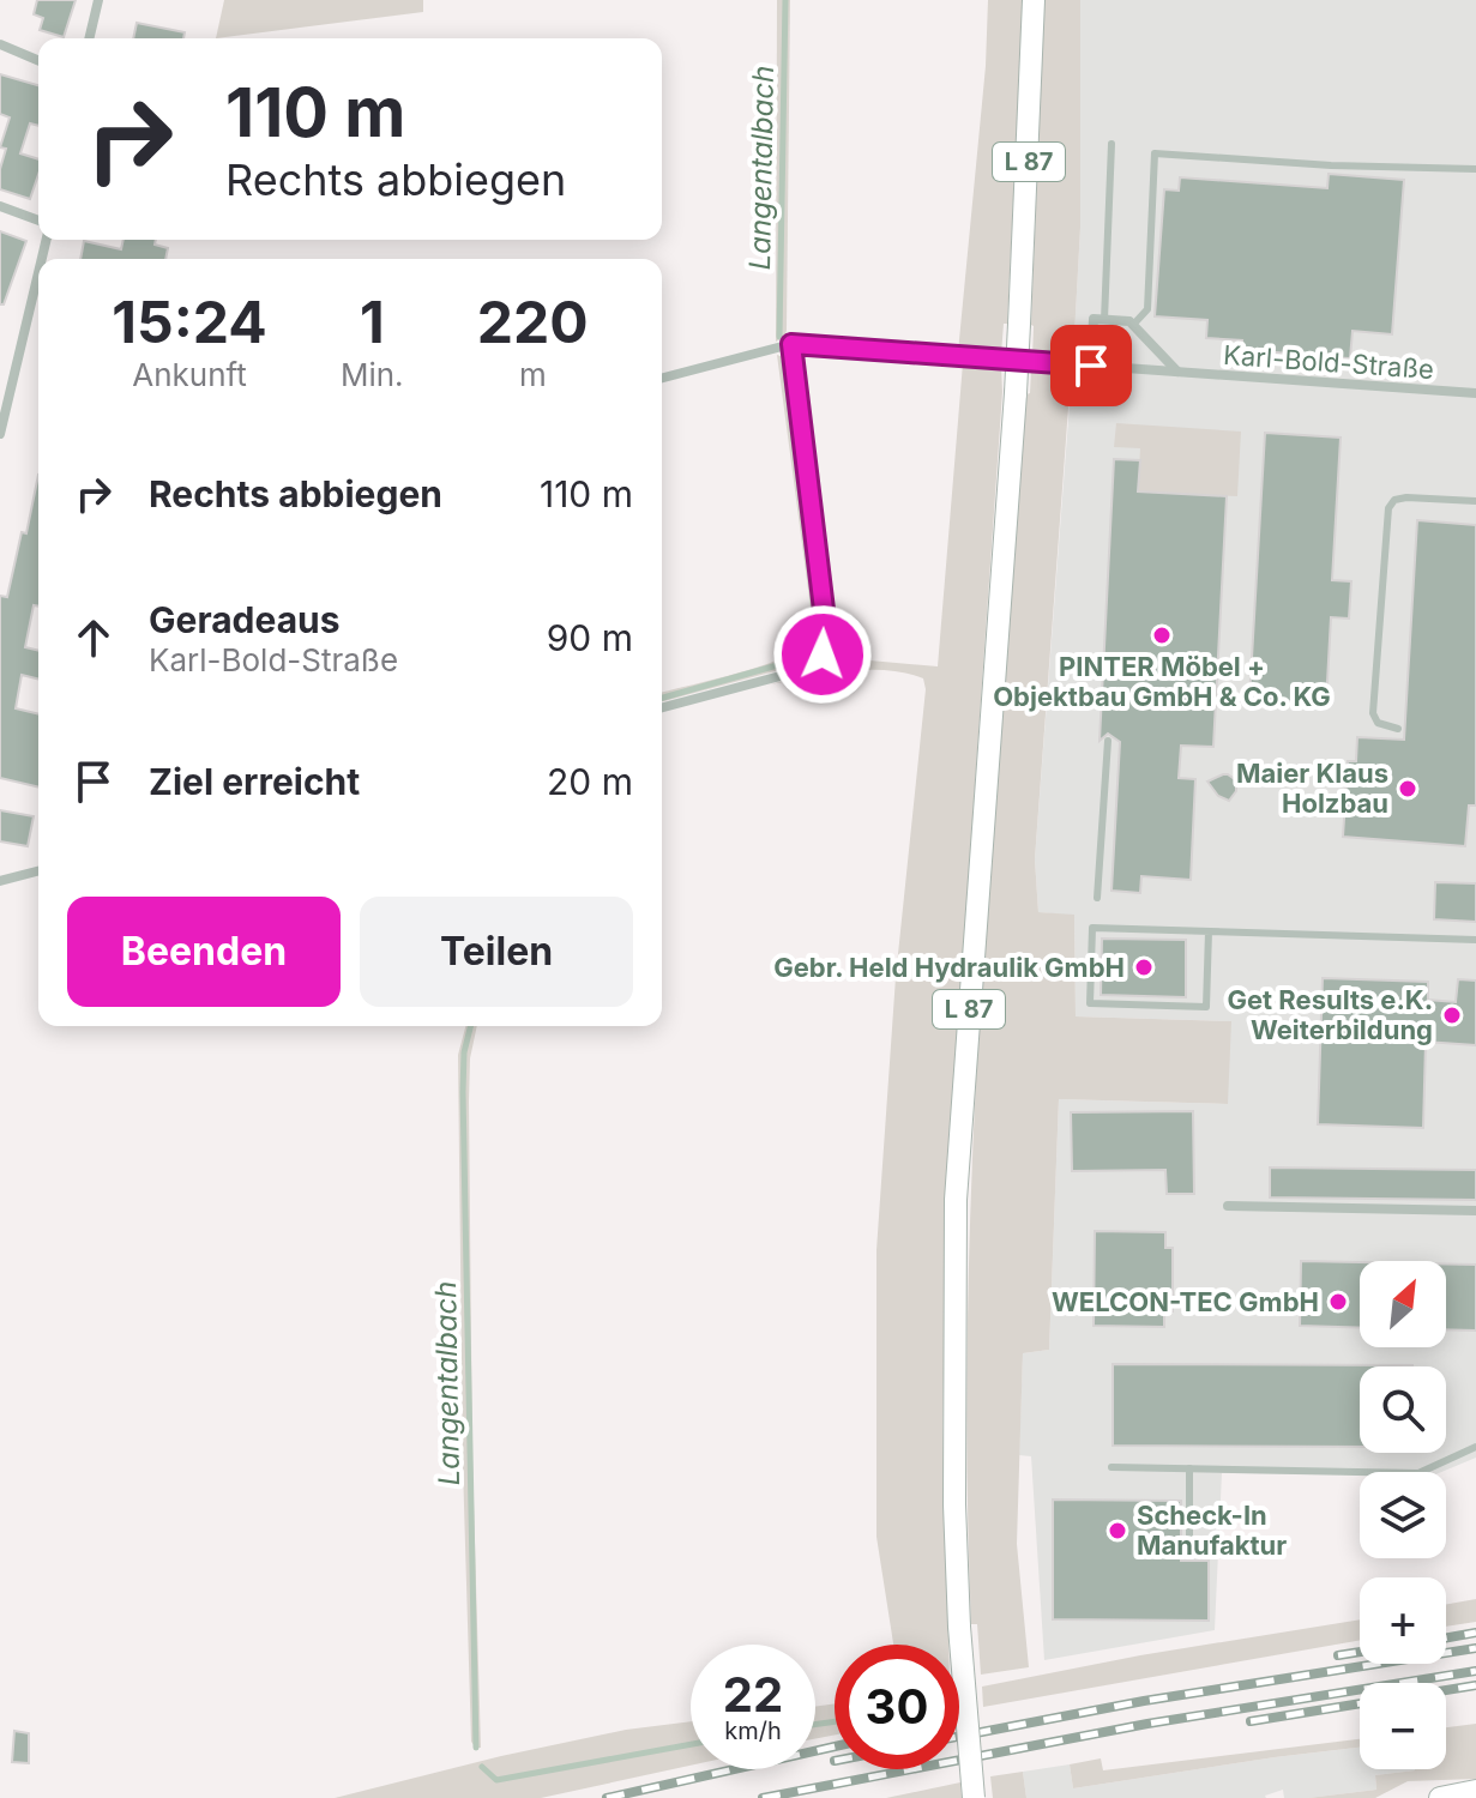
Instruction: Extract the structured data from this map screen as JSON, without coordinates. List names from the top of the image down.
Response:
{
  "streets": {
    "main road": ["L 87"],
    "street": ["Karl-Bold-Straße"]
  },
  "water": ["Langentalbach"],
  "places": [
    "PINTER Möbel + Objektbau GmbH & Co. KG",
    "Maier Klaus Holzbau",
    "Gebr. Held Hydraulik GmbH",
    "Get Results e.K. Weiterbildung",
    "WELCON-TEC GmbH",
    "Scheck-In Manufaktur"
  ],
  "north": "top right",
  "page": {
    "turn": ["110 m", "Rechts abbiegen"],
    "eta": [
      "15:24",
      "Ankunft",
      "1",
      "Min.",
      "220",
      "m"
    ],
    "list": [
      {
        "name": "Rechts abbiegen",
        "value": "110 m"
      },
      {
        "name": "Geradeaus",
        "note": "Karl-Bold-Straße",
        "value": "90 m"
      },
      {
        "name": "Ziel erreicht",
        "value": "20 m"
      }
    ],
    "buttons": ["Beenden", "Teilen"],
    "map_buttons": ["+", "−"],
    "speed": "22 km/h",
    "limit": "30"
  }
}
